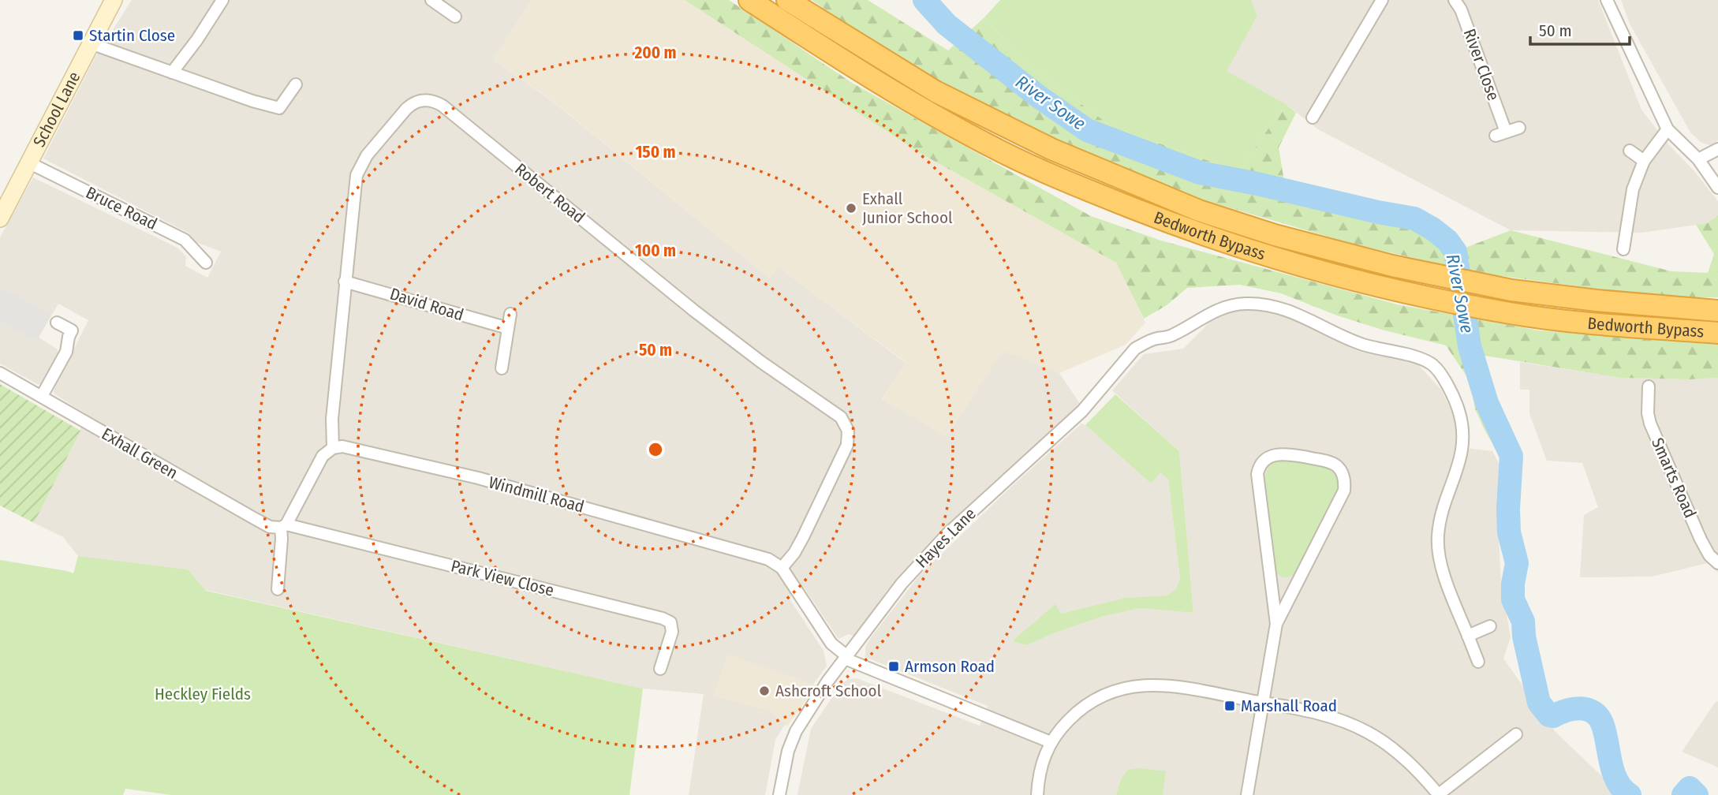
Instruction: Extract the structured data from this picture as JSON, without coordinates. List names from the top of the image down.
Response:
{
  "streets": {
    "highway": ["Bedworth Bypass"],
    "street": [
      "River Close",
      "School Lane",
      "Robert Road",
      "Bruce Road",
      "David Road",
      "Exhall Green",
      "Smarts Road",
      "Windmill Road",
      "Hayes Lane",
      "Park View Close"
    ]
  },
  "crossings": [
    ["School Lane", "Bruce Road"],
    ["Robert Road", "David Road"],
    ["Robert Road", "Windmill Road"],
    ["Exhall Green", "Park View Close"]
  ],
  "water": ["River Sowe"],
  "parks": ["Heckley Fields"],
  "places": {
    "transit": ["Startin Close", "Armson Road", "Marshall Road"],
    "other": ["Exhall Junior School", "Ashcroft School"]
  },
  "scale_bar": "50 m",
  "rings": [
    "200 m",
    "150 m",
    "100 m",
    "50 m"
  ]
}
